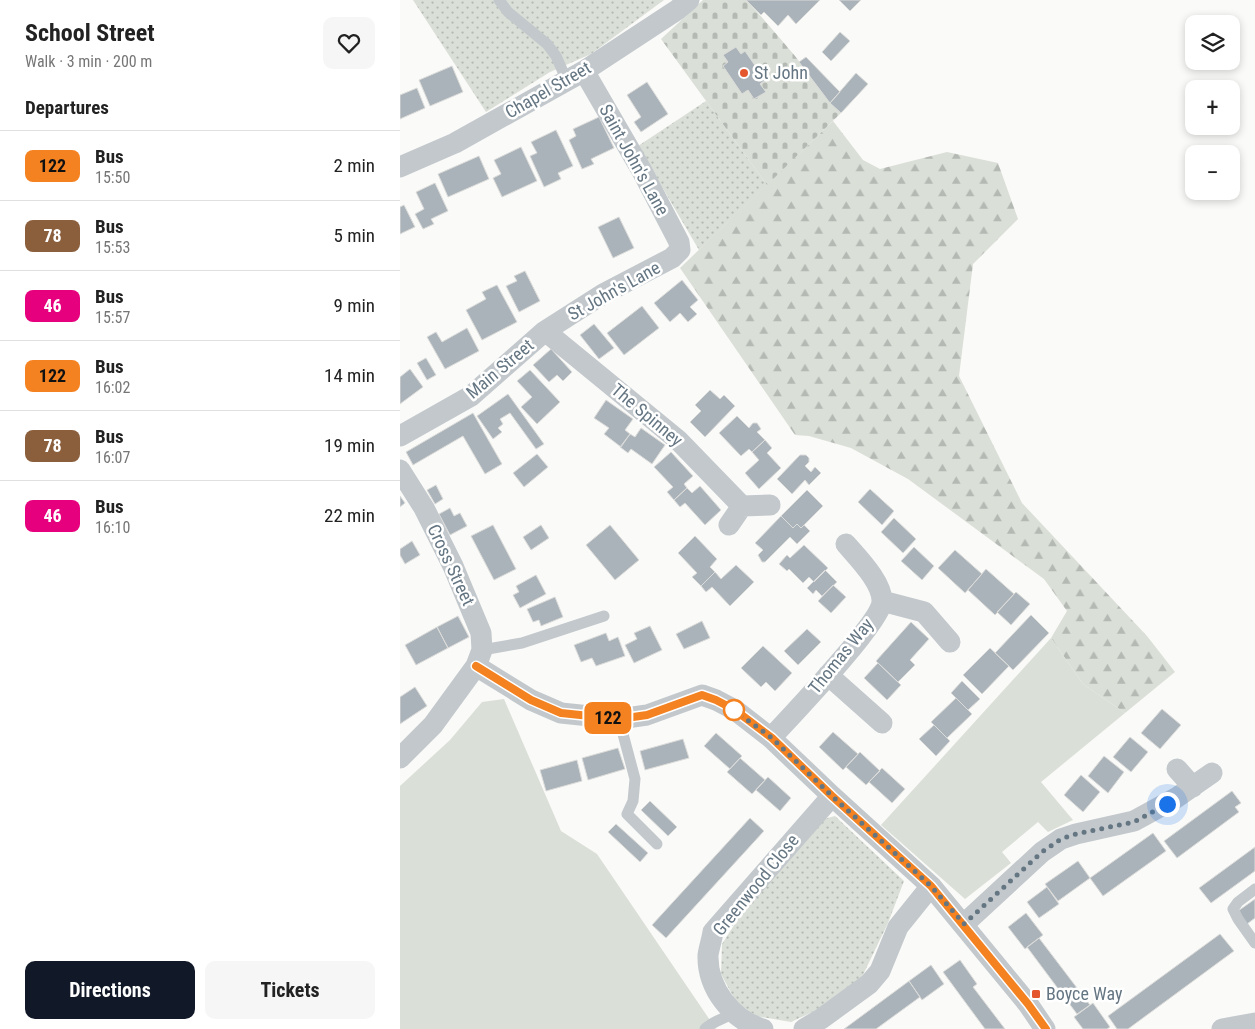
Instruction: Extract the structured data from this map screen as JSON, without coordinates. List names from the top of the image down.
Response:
{
  "streets": {
    "street": [
      "Chapel Street",
      "Saint John's Lane",
      "St John's Lane",
      "Main Street",
      "The Spinney",
      "Cross Street",
      "Thomas Way",
      "Greenwood Close"
    ]
  },
  "crossings": [
    ["Chapel Street", "Saint John's Lane"],
    ["Saint John's Lane", "St John's Lane"],
    ["St John's Lane", "Main Street"],
    ["St John's Lane", "The Spinney"],
    ["Main Street", "The Spinney"]
  ],
  "places": {
    "other": ["St John"],
    "transit": ["Boyce Way"]
  },
  "lines": ["bus line 122"],
  "page": {
    "heading": [
      ["School Street", "Walk · 3 min · 200 m"],
      "Departures"
    ],
    "on_map": "122",
    "map_buttons": ["+", "−"],
    "list": [
      {
        "mark": "122",
        "name": "Bus",
        "note": "15:50",
        "value": "2 min"
      },
      {
        "mark": "78",
        "name": "Bus",
        "note": "15:53",
        "value": "5 min"
      },
      {
        "mark": "46",
        "name": "Bus",
        "note": "15:57",
        "value": "9 min"
      },
      {
        "mark": "122",
        "name": "Bus",
        "note": "16:02",
        "value": "14 min"
      },
      {
        "mark": "78",
        "name": "Bus",
        "note": "16:07",
        "value": "19 min"
      },
      {
        "mark": "46",
        "name": "Bus",
        "note": "16:10",
        "value": "22 min"
      }
    ],
    "buttons": ["Directions", "Tickets"]
  }
}
